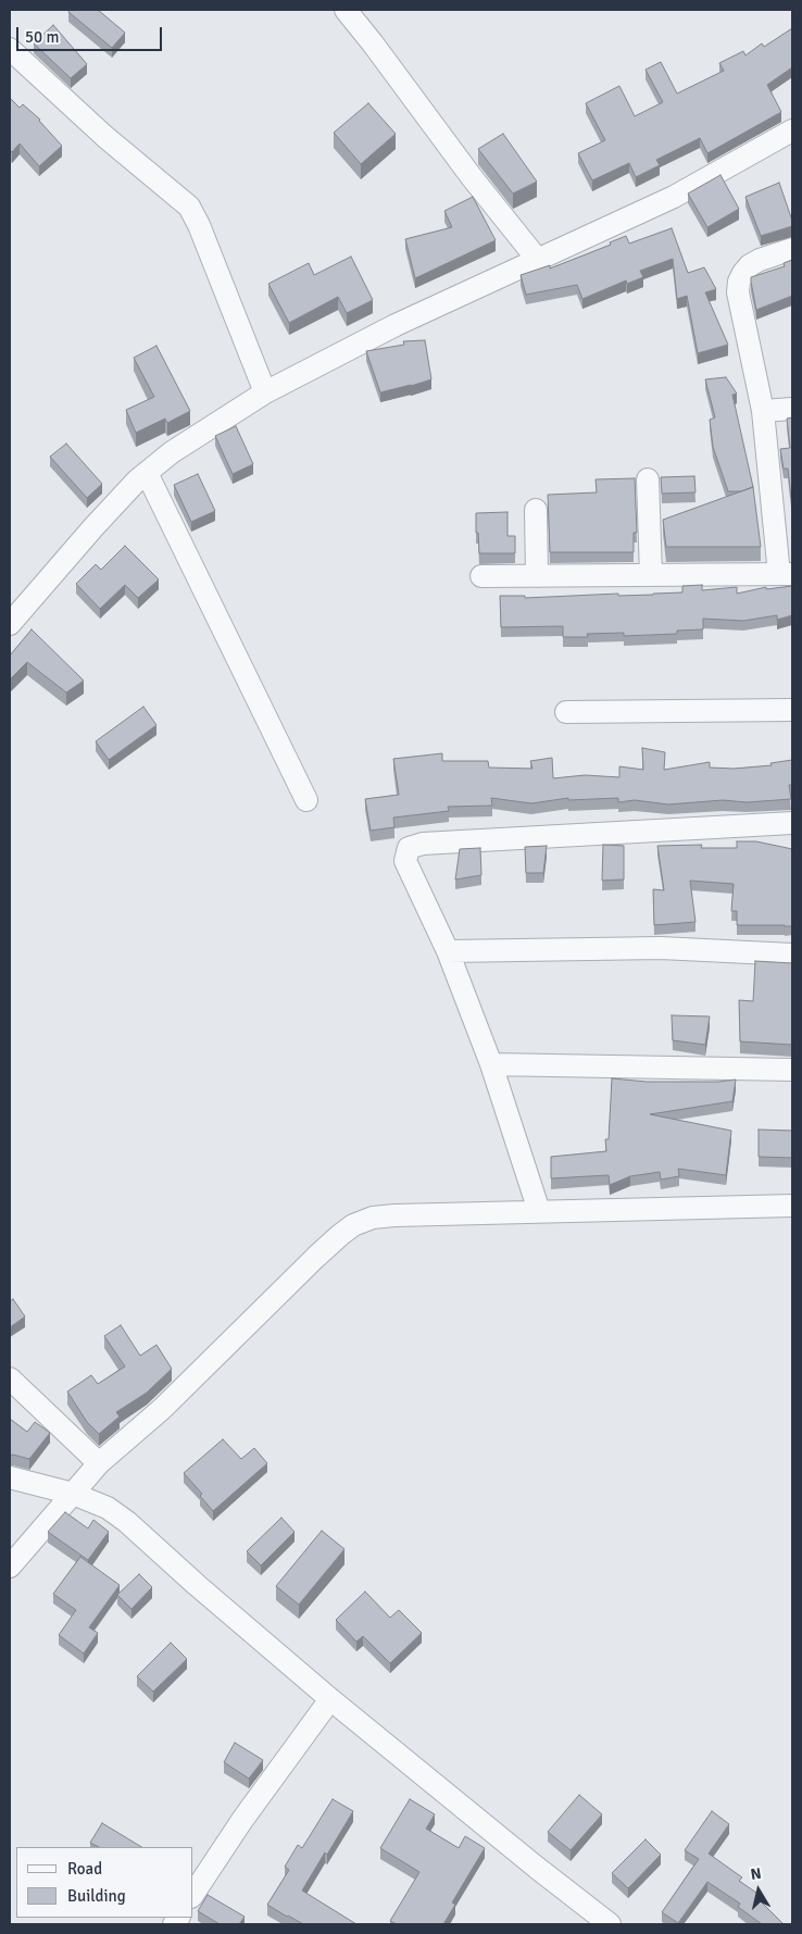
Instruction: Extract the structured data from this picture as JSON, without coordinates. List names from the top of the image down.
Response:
{
  "legend": ["Road", "Building"],
  "scale_bar": "50 m",
  "north": "top"
}
